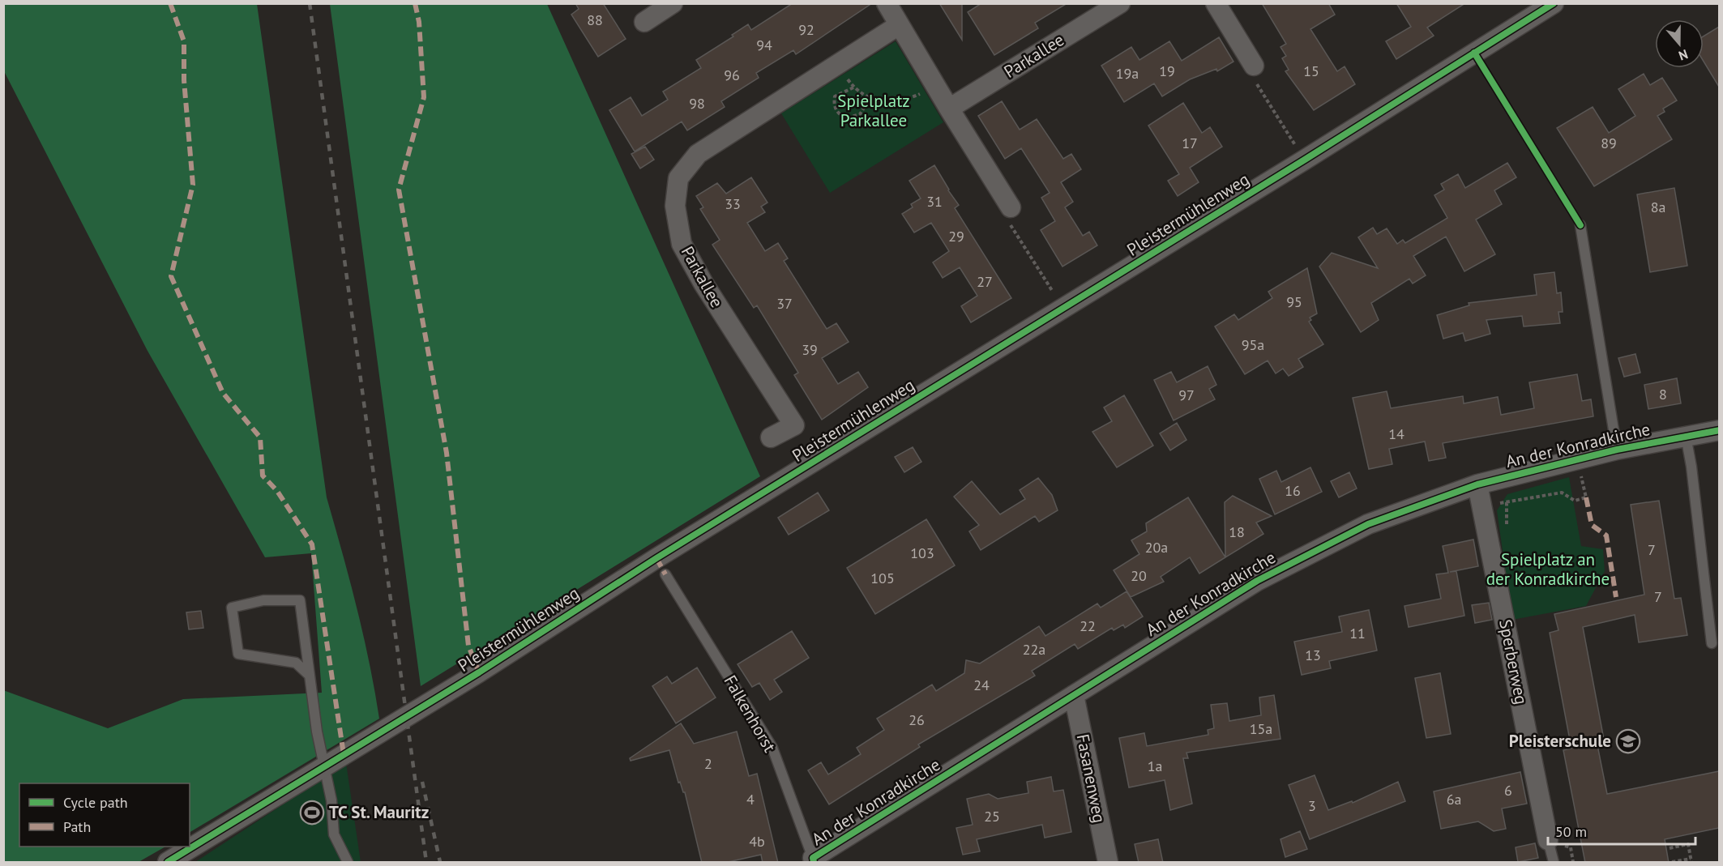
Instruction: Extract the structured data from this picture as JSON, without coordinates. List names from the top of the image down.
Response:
{
  "streets": {
    "street": [
      "Parkallee",
      "Pleistermühlenweg",
      "An der Konradkirche",
      "Sperberweg",
      "Fasanenweg"
    ],
    "lane": ["Falkenhorst"]
  },
  "crossings": [
    ["An der Konradkirche", "Sperberweg"],
    ["An der Konradkirche", "Falkenhorst"],
    ["An der Konradkirche", "Fasanenweg"]
  ],
  "parks": ["Spielplatz Parkallee", "Spielplatz an der Konradkirche"],
  "places": {
    "school or university": ["Pleisterschule"],
    "sports": ["TC St. Mauritz"]
  },
  "house_numbers": [
    "88",
    "92",
    "94",
    "19",
    "15",
    "19a",
    "96",
    "98",
    "17",
    "89",
    "31",
    "33",
    "8a",
    "29",
    "27",
    "95",
    "37",
    "95a",
    "39",
    "8",
    "97",
    "14",
    "16",
    "18",
    "20a",
    "7",
    "103",
    "20",
    "105",
    "7",
    "22",
    "11",
    "22a",
    "13",
    "24",
    "26",
    "15a",
    "2",
    "1a",
    "6",
    "4",
    "6a",
    "3",
    "25",
    "4b"
  ],
  "legend": ["Cycle path", "Path"],
  "scale_bar": "50 m",
  "north": "bottom"
}
